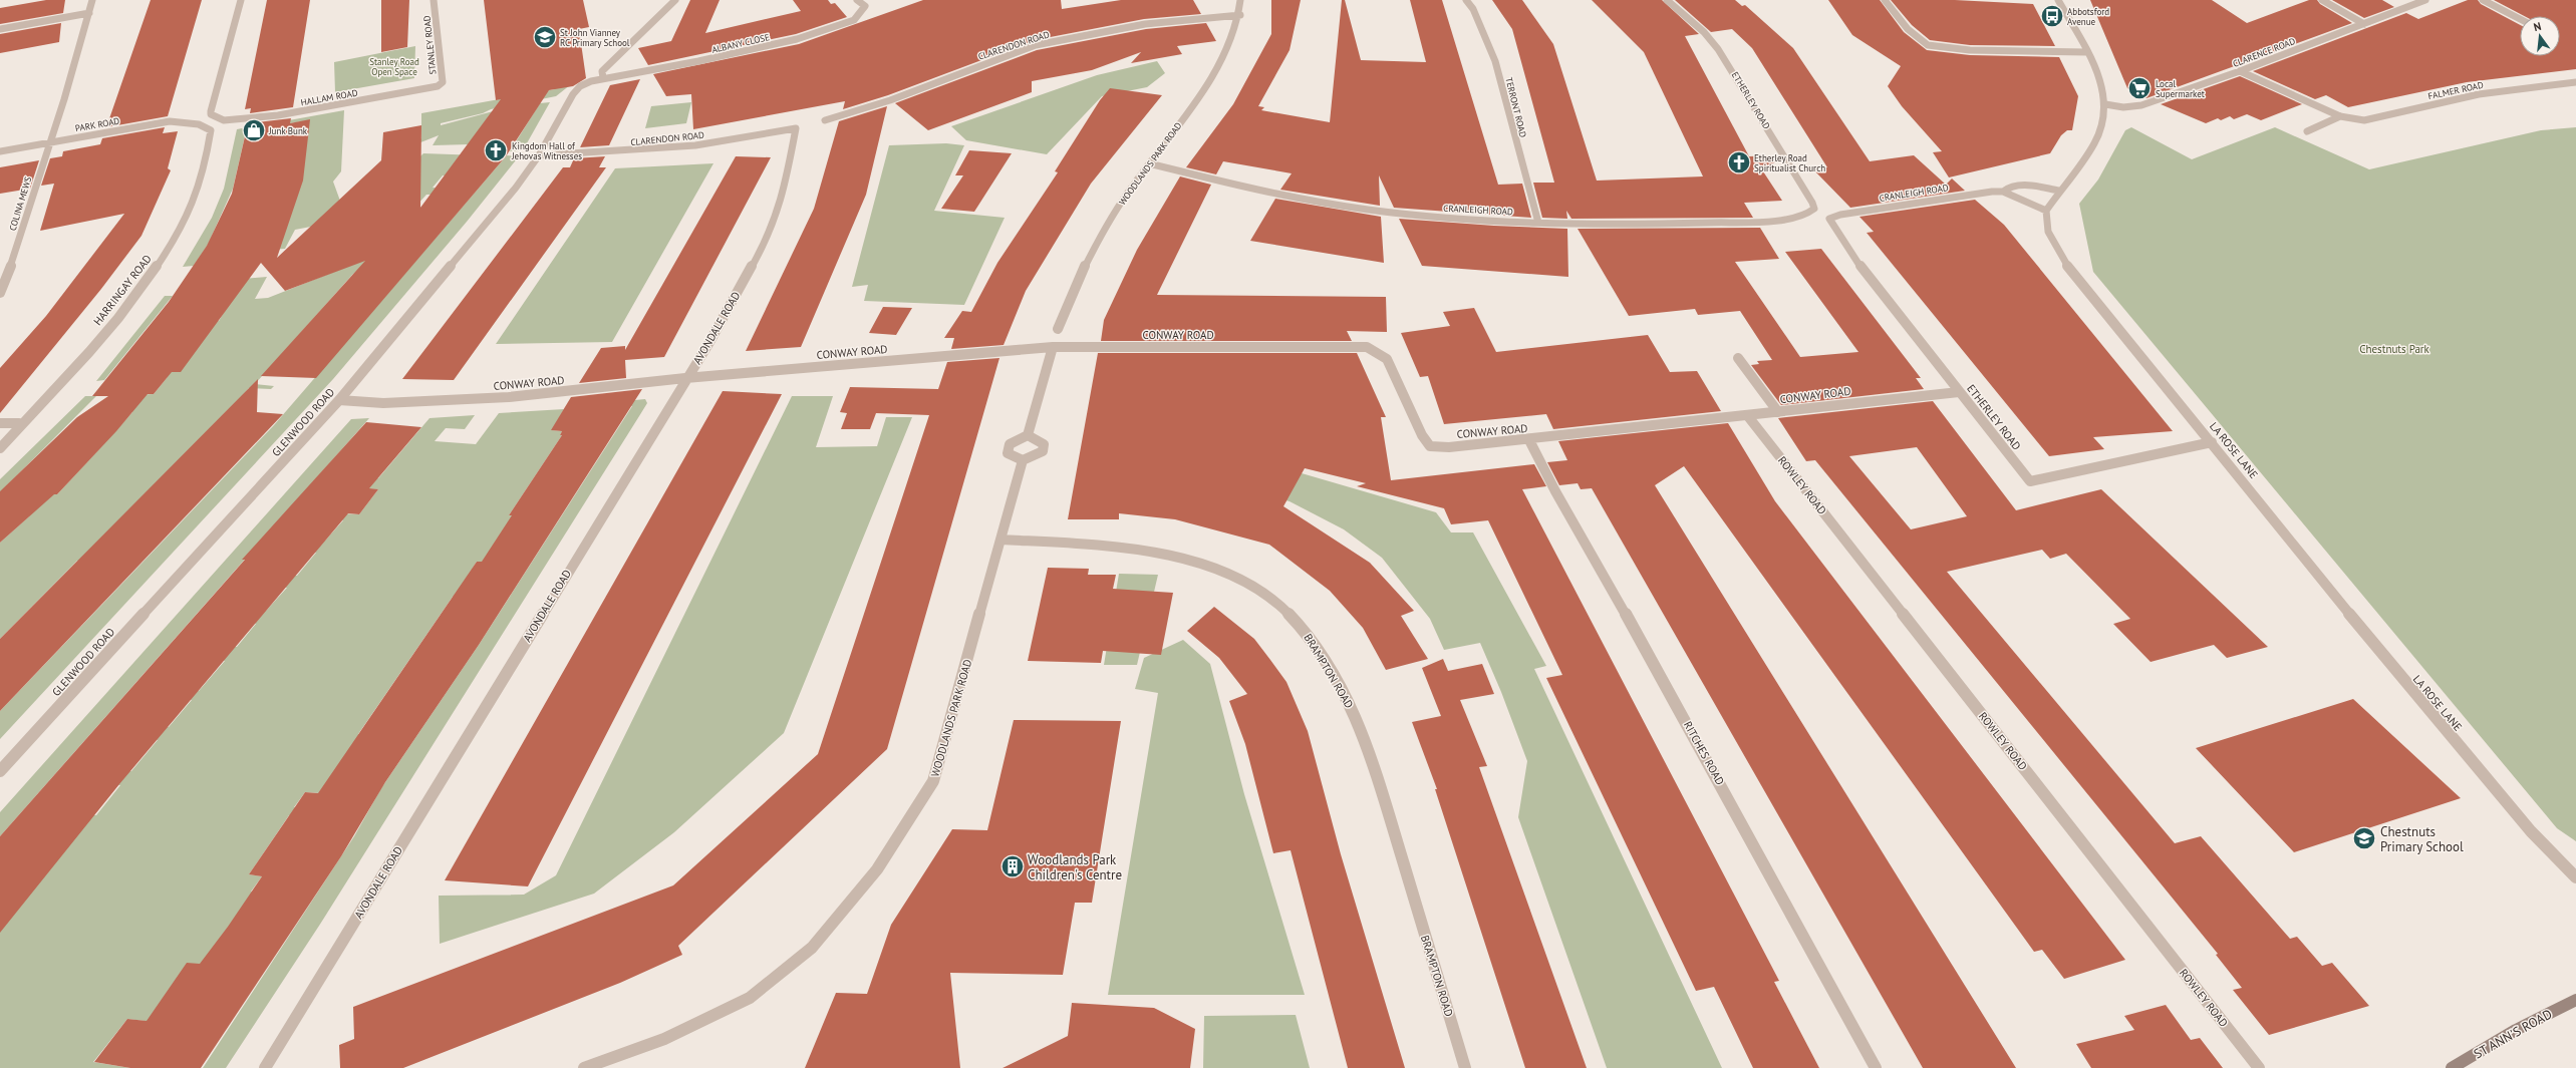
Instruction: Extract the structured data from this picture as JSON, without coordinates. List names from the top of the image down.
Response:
{
  "streets": {
    "main road": ["ST ANN'S ROAD"],
    "street": [
      "ALBANY CLOSE",
      "STANLEY ROAD",
      "CLARENDON ROAD",
      "CLARENCE ROAD",
      "FALMER ROAD",
      "HALLAM ROAD",
      "ETHERLEY ROAD",
      "TERRONT ROAD",
      "PARK ROAD",
      "WOODLANDS PARK ROAD",
      "CRANLEIGH ROAD",
      "COLINA MEWS",
      "HARRINGAY ROAD",
      "AVONDALE ROAD",
      "CONWAY ROAD",
      "GLENWOOD ROAD",
      "LA ROSE LANE",
      "ROWLEY ROAD",
      "BRAMPTON ROAD",
      "RITCHES ROAD"
    ]
  },
  "crossings": [
    ["ALBANY CLOSE", "GLENWOOD ROAD"],
    ["STANLEY ROAD", "HALLAM ROAD"],
    ["CLARENDON ROAD", "WOODLANDS PARK ROAD"],
    ["CLARENDON ROAD", "AVONDALE ROAD"],
    ["CLARENDON ROAD", "GLENWOOD ROAD"],
    ["CLARENCE ROAD", "FALMER ROAD"],
    ["ETHERLEY ROAD", "CRANLEIGH ROAD"],
    ["ETHERLEY ROAD", "CONWAY ROAD"],
    ["ETHERLEY ROAD", "LA ROSE LANE"],
    ["TERRONT ROAD", "CRANLEIGH ROAD"],
    ["PARK ROAD", "COLINA MEWS"],
    ["PARK ROAD", "HARRINGAY ROAD"],
    ["WOODLANDS PARK ROAD", "CRANLEIGH ROAD"],
    ["WOODLANDS PARK ROAD", "BRAMPTON ROAD"],
    ["AVONDALE ROAD", "CONWAY ROAD"],
    ["CONWAY ROAD", "GLENWOOD ROAD"],
    ["CONWAY ROAD", "ROWLEY ROAD"],
    ["CONWAY ROAD", "RITCHES ROAD"]
  ],
  "parks": ["Stanley Road Open Space", "Chestnuts Park"],
  "places": {
    "bus stop": ["Abbotsford Avenue"],
    "school or university": ["St John Vianney RC Primary School", "Chestnuts Primary School"],
    "supermarket": ["Local Supermarket"],
    "shop": ["Junk Bunk"],
    "church": ["Kingdom Hall of Jehovas Witnesses", "Etherley Road Spiritualist Church"],
    "building": ["Woodlands Park Children's Centre"]
  },
  "north": "top"
}
